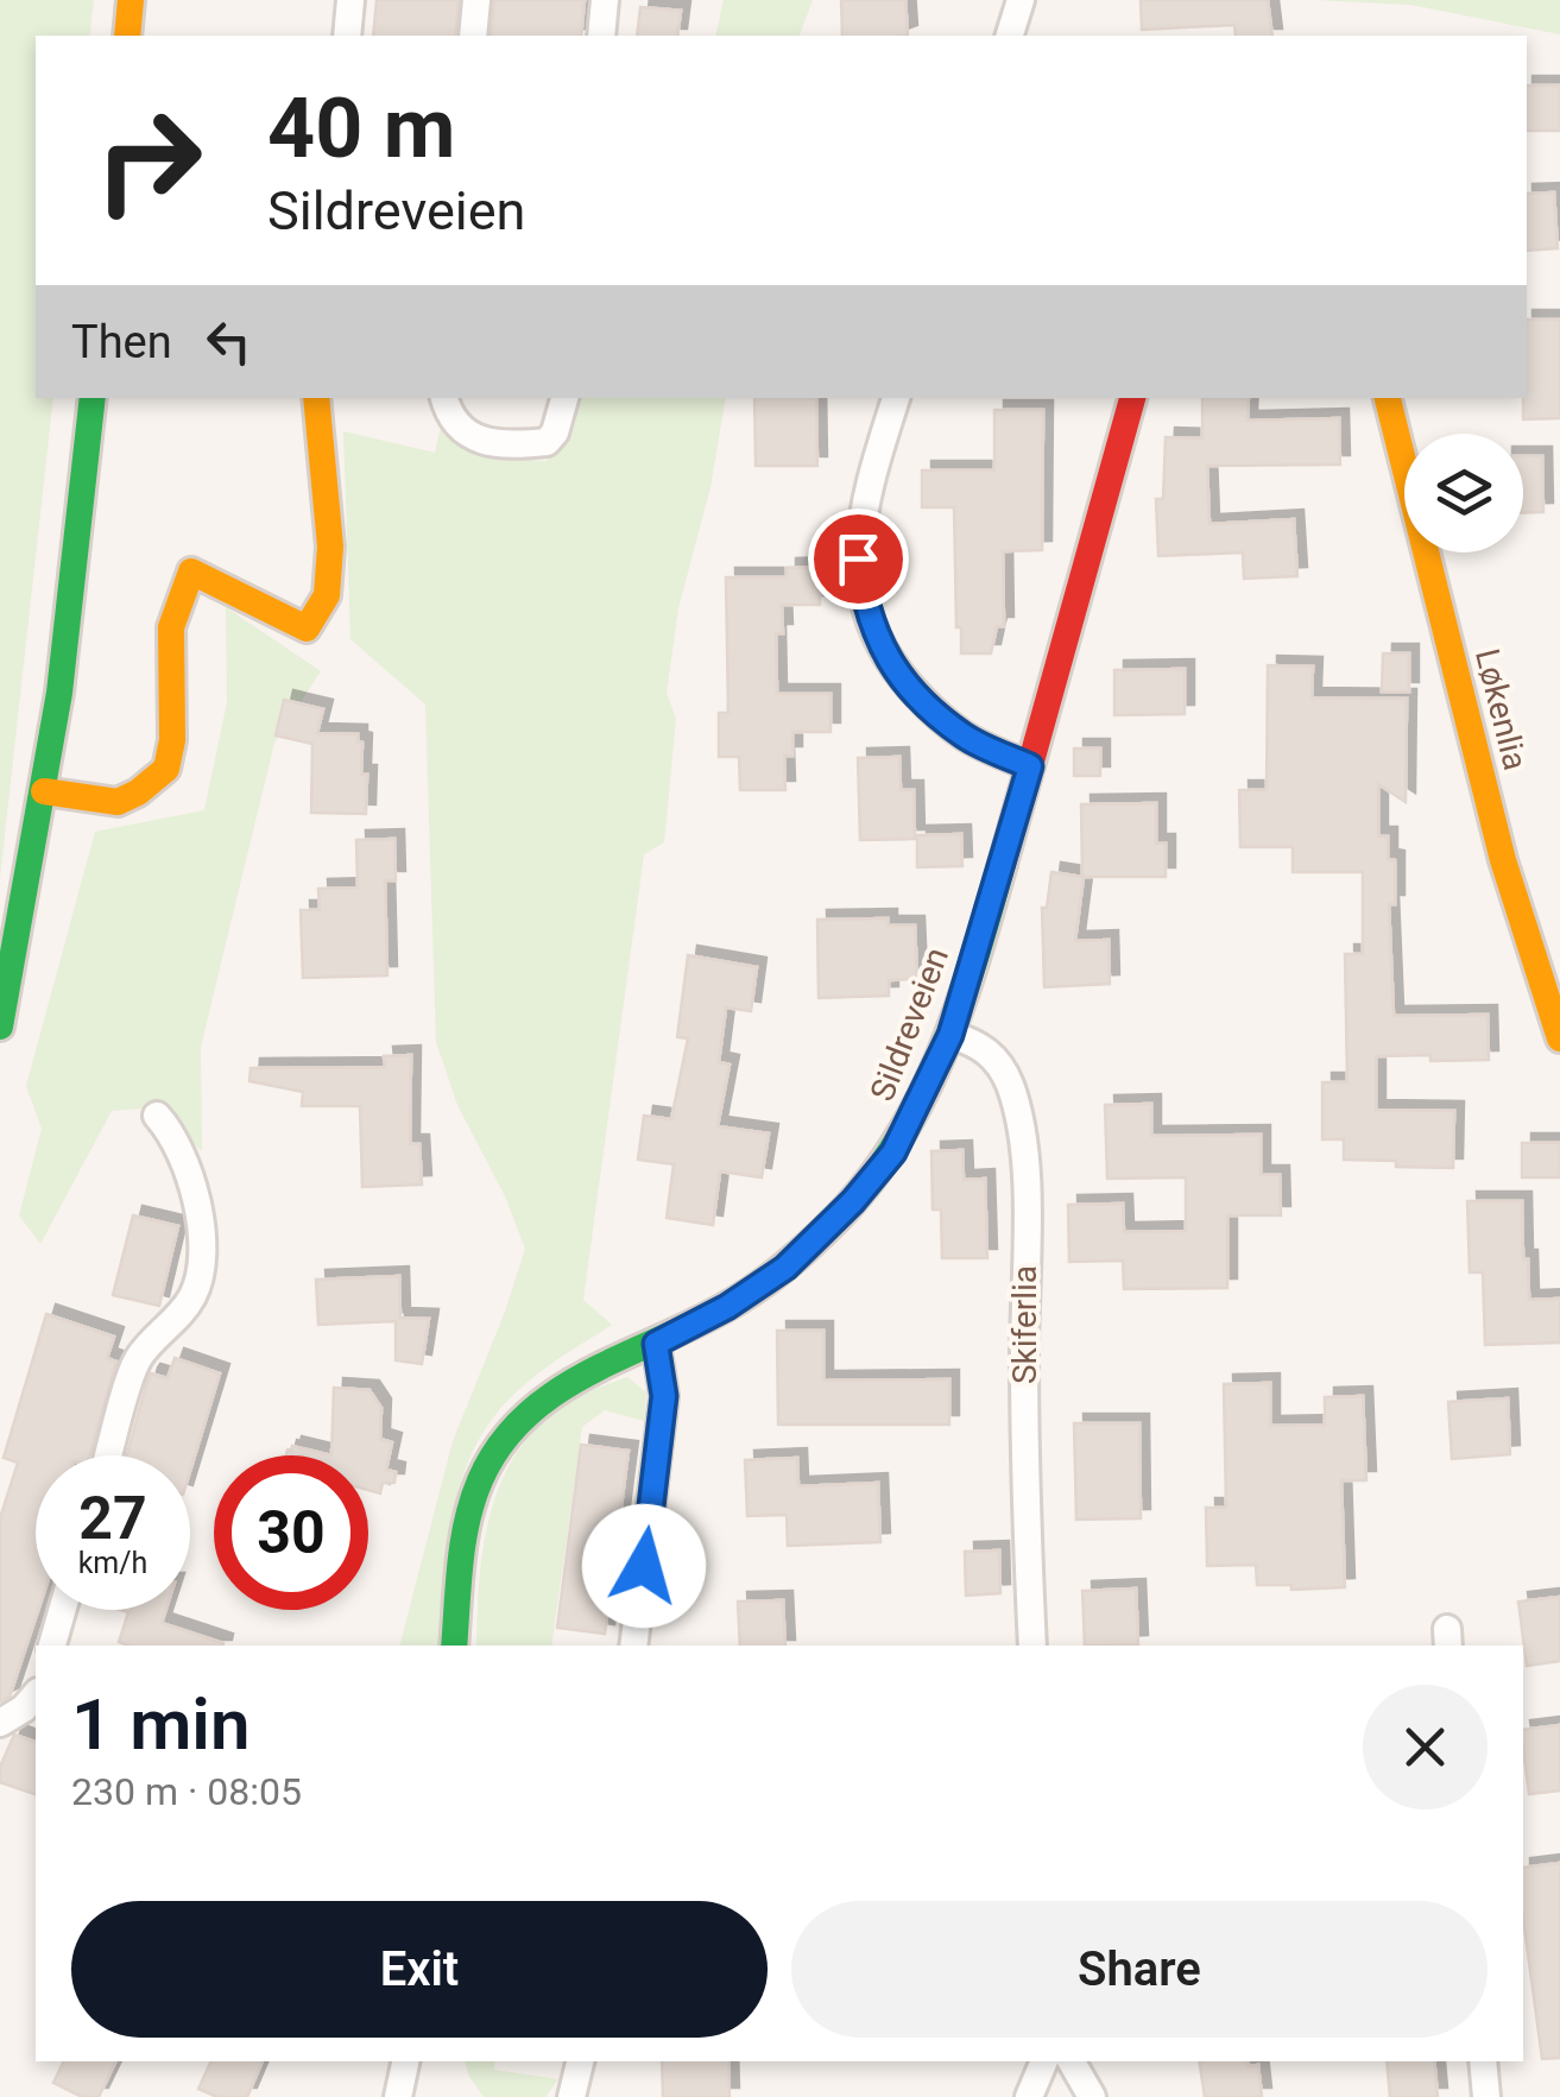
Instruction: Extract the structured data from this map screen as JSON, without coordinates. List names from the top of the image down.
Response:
{
  "streets": {
    "street": ["Løkenlia", "Sildreveien", "Skiferlia"]
  },
  "crossings": [
    ["Sildreveien", "Skiferlia"]
  ],
  "page": {
    "turn": ["40 m", "Sildreveien"],
    "then": "Then",
    "speed": "27 km/h",
    "limit": "30",
    "heading": ["1 min", "230 m · 08:05"],
    "buttons": ["Exit", "Share"]
  }
}
